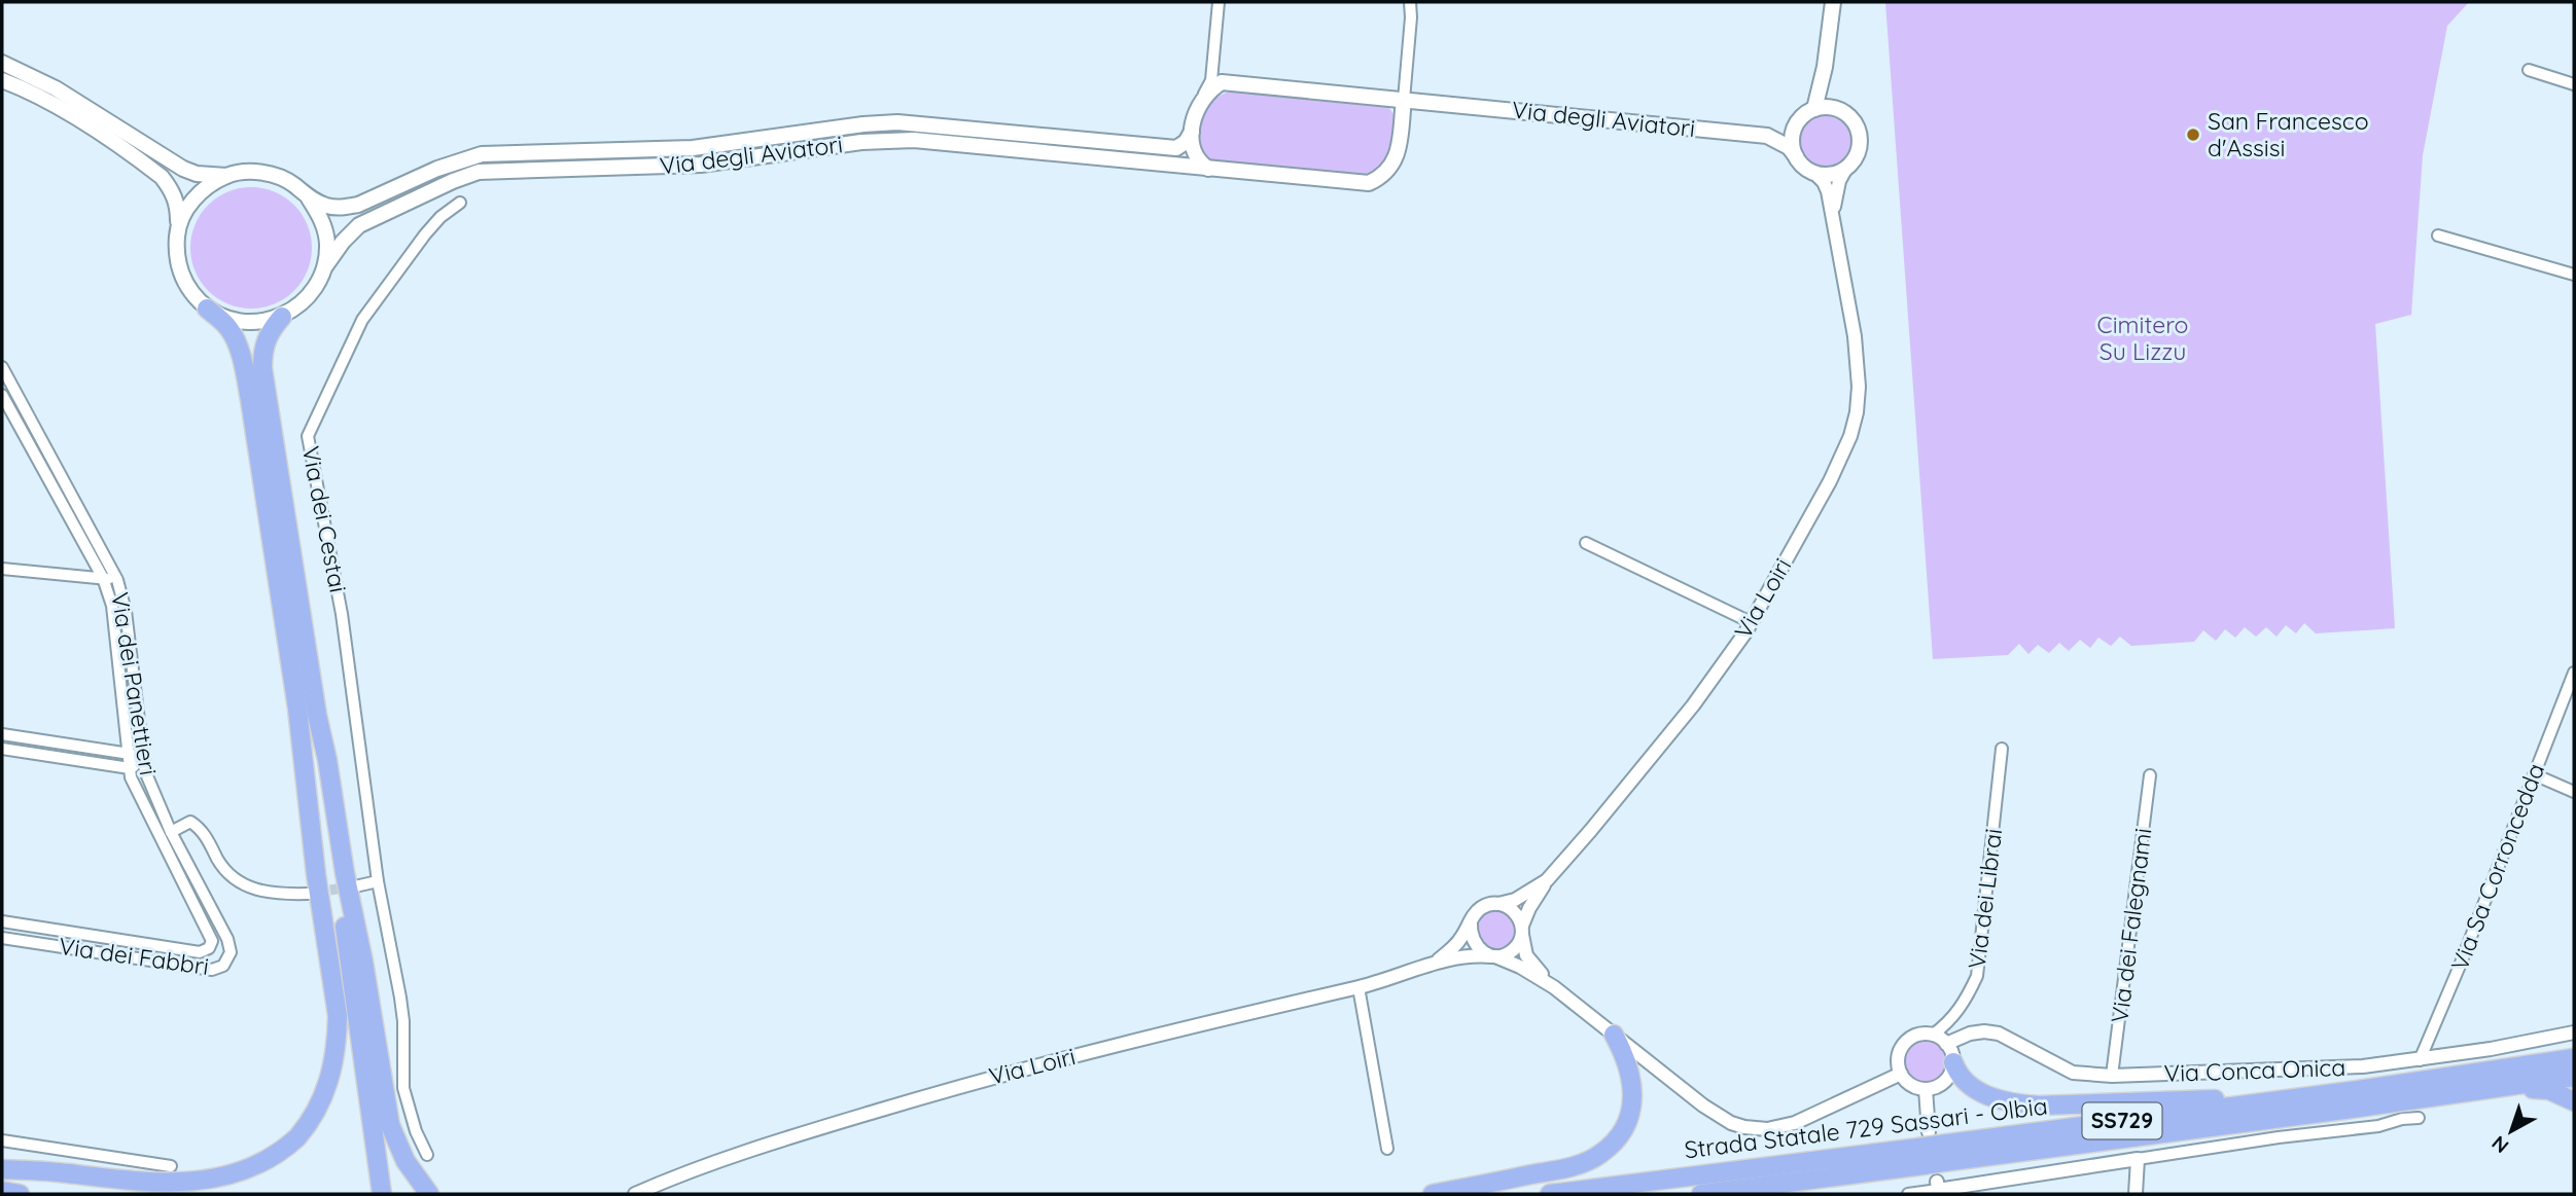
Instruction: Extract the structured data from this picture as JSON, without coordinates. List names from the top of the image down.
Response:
{
  "streets": {
    "highway": ["SS729", "Strada Statale 729 Sassari - Olbia"],
    "main road": ["Via degli Aviatori"],
    "street": [
      "Via dei Cestai",
      "Via Loiri",
      "Via dei Panettieri",
      "Via Sa Corroncedda",
      "Via dei Librai",
      "Via dei Falegnami",
      "Via dei Fabbri",
      "Via Conca Onica"
    ]
  },
  "crossings": [
    ["Via degli Aviatori", "Via Loiri"],
    ["Via dei Panettieri", "Via dei Fabbri"],
    ["Via Sa Corroncedda", "Via Conca Onica"],
    ["Via dei Librai", "Via Conca Onica"],
    ["Via dei Falegnami", "Via Conca Onica"]
  ],
  "parks": ["Cimitero Su Lizzu"],
  "places": ["San Francesco d'Assisi"],
  "north": "bottom left"
}
